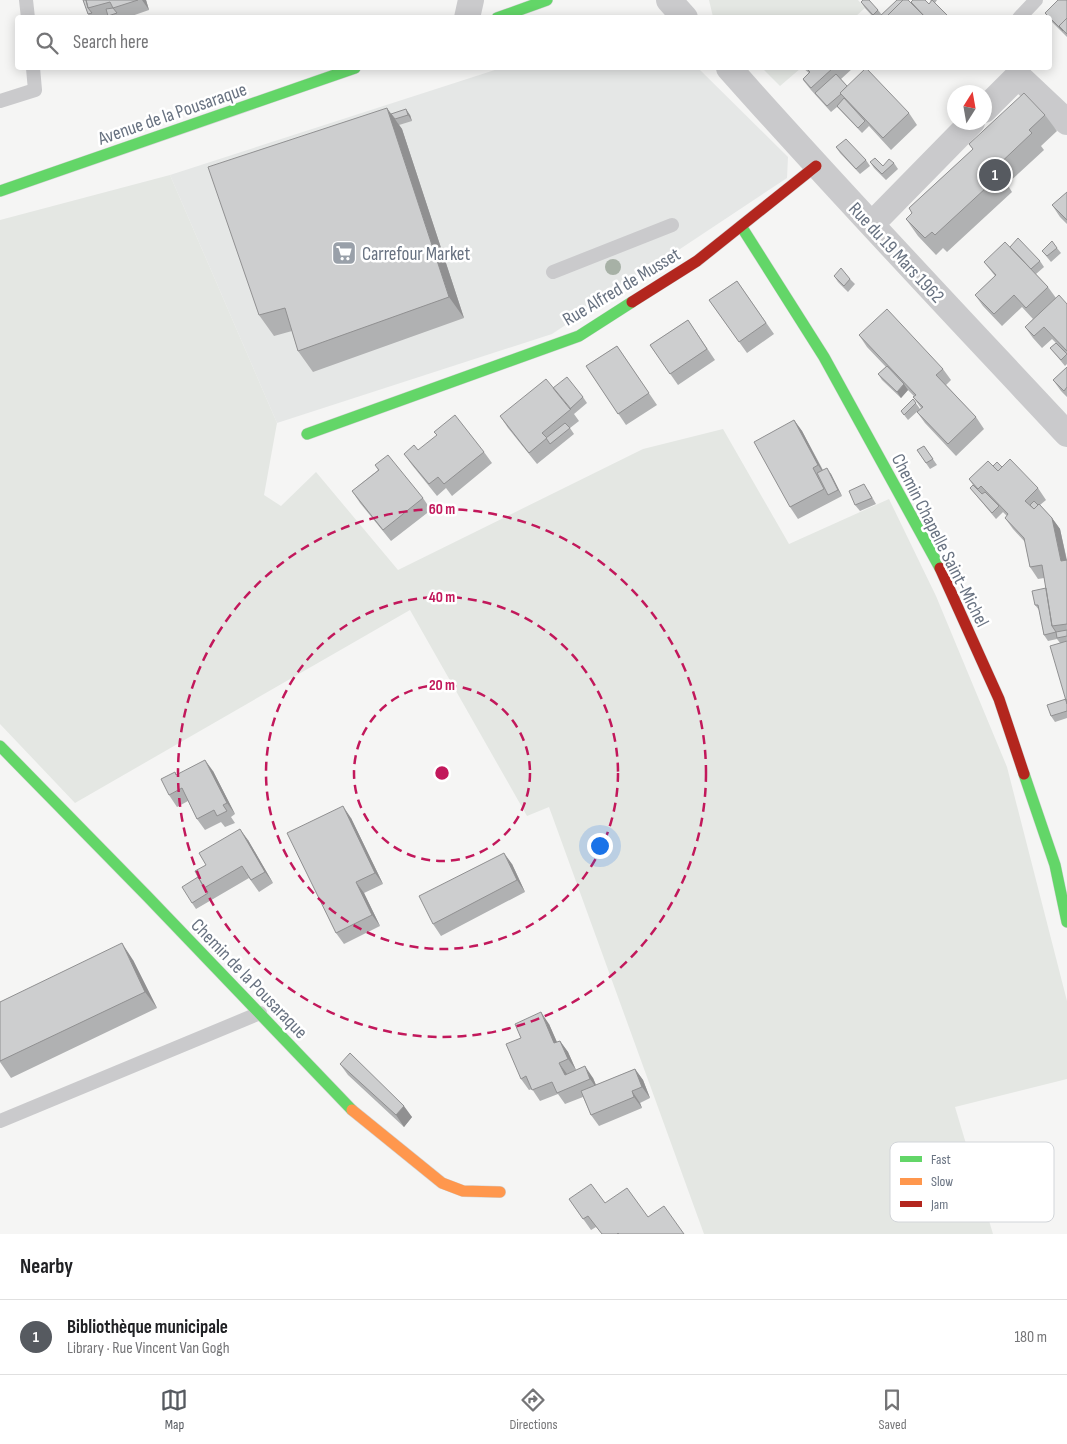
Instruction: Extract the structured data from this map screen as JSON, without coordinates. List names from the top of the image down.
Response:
{
  "streets": {
    "street": [
      "Avenue de la Pousaraque",
      "Rue du 19 Mars 1962",
      "Rue Alfred de Musset",
      "Chemin Chapelle Saint-Michel",
      "Chemin de la Pousaraque"
    ]
  },
  "crossings": [
    ["Rue du 19 Mars 1962", "Rue Alfred de Musset"],
    ["Rue Alfred de Musset", "Chemin Chapelle Saint-Michel"]
  ],
  "places": {
    "supermarket": ["Carrefour Market"]
  },
  "legend": ["Fast", "Slow", "Jam"],
  "north": "top",
  "page": {
    "search": "Search here",
    "pins": "1",
    "heading": "Nearby",
    "list": [
      {
        "mark": "1",
        "name": "Bibliothèque municipale",
        "note": "Library · Rue Vincent Van Gogh",
        "value": "180 m"
      }
    ],
    "nav": ["Map", "Directions", "Saved"]
  },
  "rings": ["60 m", "40 m", "20 m"]
}
